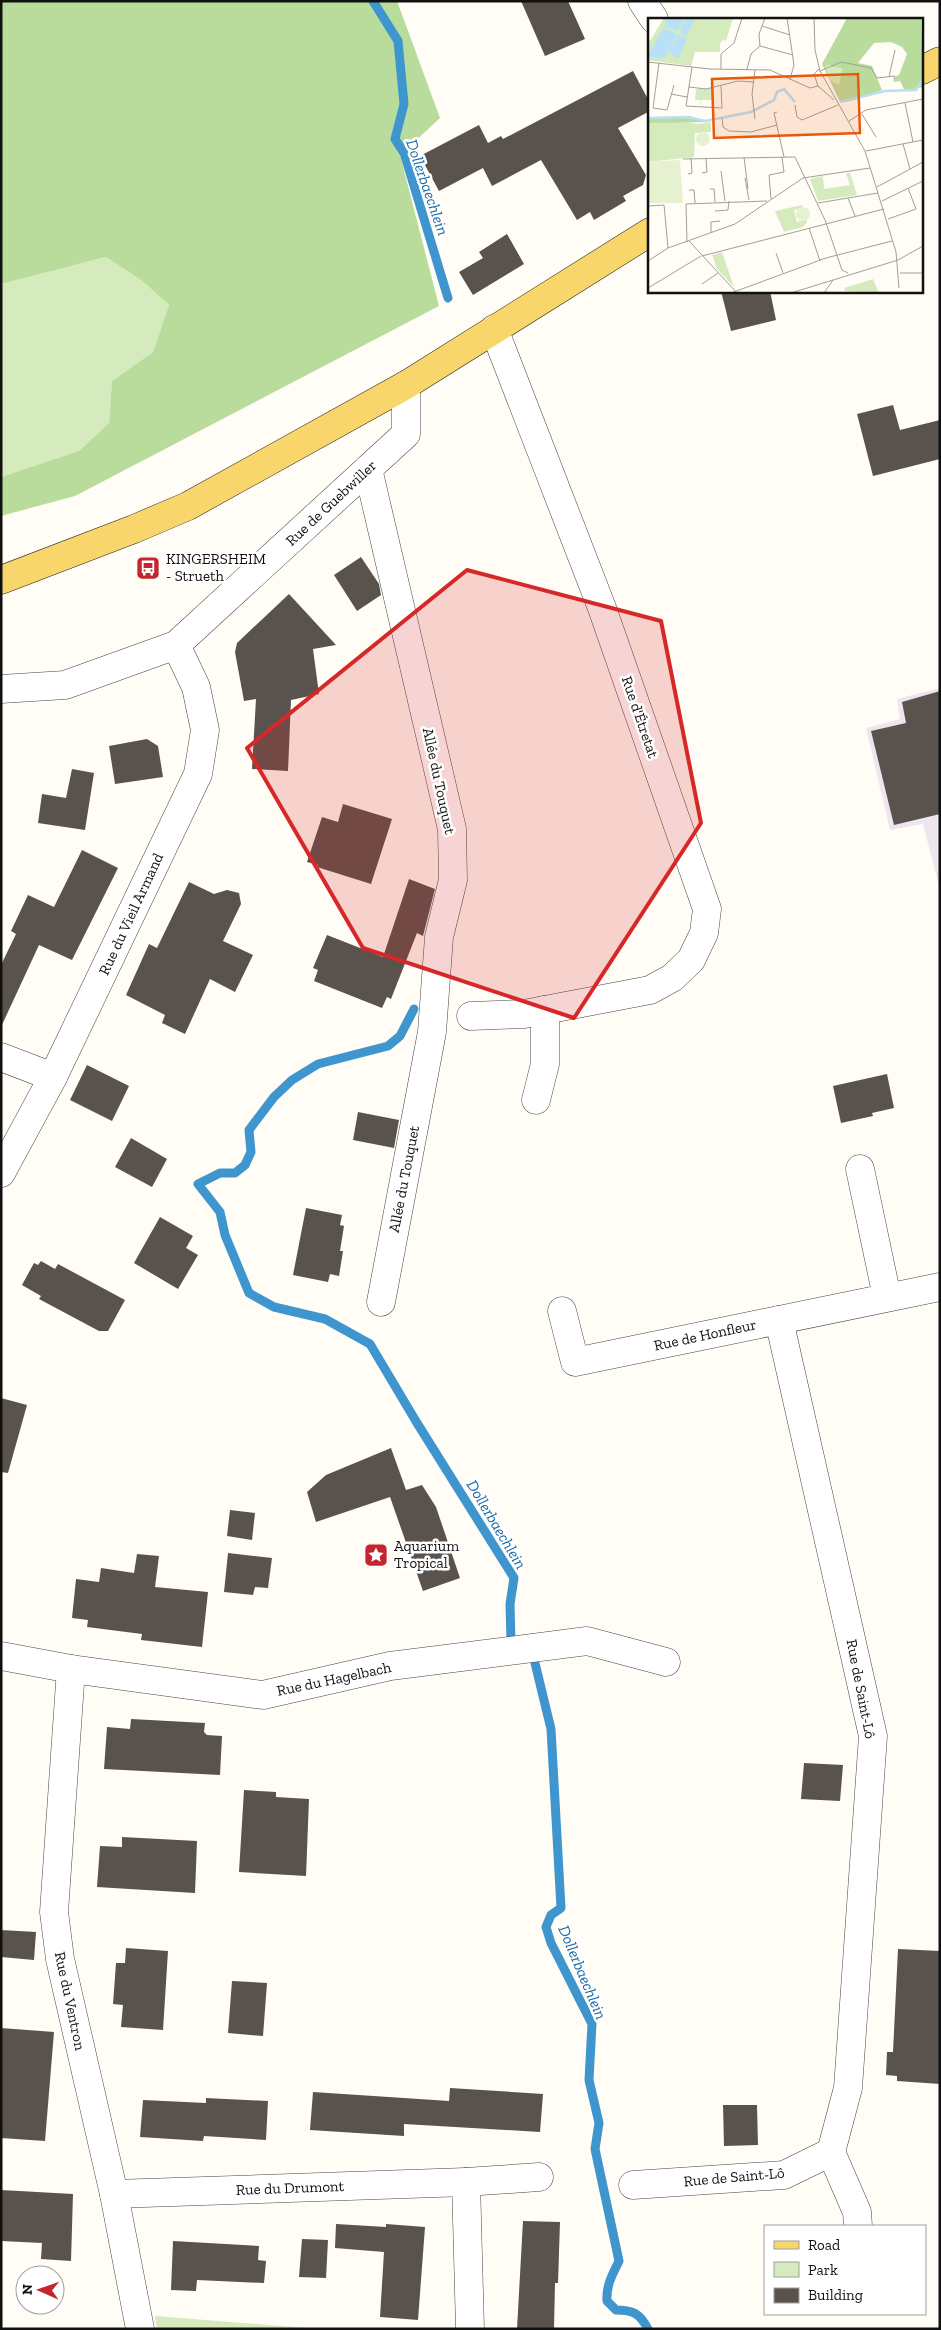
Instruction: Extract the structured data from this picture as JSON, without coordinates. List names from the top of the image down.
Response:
{
  "streets": {
    "street": [
      "Rue de Guebwiller",
      "Rue d'Étretat",
      "Allée du Touquet",
      "Rue du Vieil Armand",
      "Rue de Honfleur",
      "Rue du Hagelbach",
      "Rue de Saint-Lô",
      "Rue du Ventron",
      "Rue du Drumont"
    ]
  },
  "crossings": [
    ["Rue de Guebwiller", "Allée du Touquet"],
    ["Rue de Guebwiller", "Rue du Vieil Armand"],
    ["Rue de Honfleur", "Rue de Saint-Lô"],
    ["Rue du Hagelbach", "Rue du Ventron"],
    ["Rue du Ventron", "Rue du Drumont"]
  ],
  "water": ["Dollerbaechlein"],
  "places": {
    "bus stop": ["KINGERSHEIM - Strueth"],
    "place": ["Aquarium Tropical"]
  },
  "legend": ["Road", "Park", "Building"],
  "north": "left"
}
